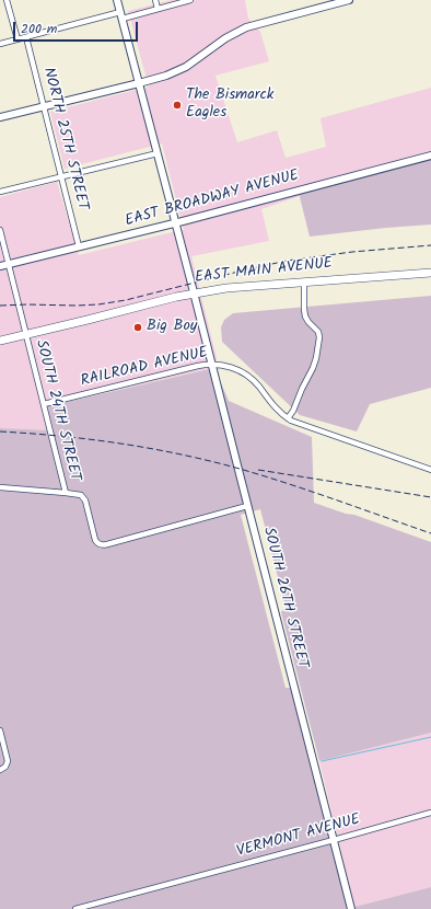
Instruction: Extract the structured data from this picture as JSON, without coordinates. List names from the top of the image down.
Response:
{
  "streets": {
    "main road": ["EAST MAIN AVENUE"],
    "street": [
      "NORTH 25TH STREET",
      "EAST BROADWAY AVENUE",
      "RAILROAD AVENUE",
      "SOUTH 24TH STREET",
      "SOUTH 26TH STREET",
      "VERMONT AVENUE"
    ]
  },
  "crossings": [
    ["NORTH 25TH STREET", "EAST BROADWAY AVENUE"],
    ["EAST BROADWAY AVENUE", "SOUTH 24TH STREET"],
    ["EAST BROADWAY AVENUE", "SOUTH 26TH STREET"],
    ["EAST MAIN AVENUE", "SOUTH 24TH STREET"],
    ["EAST MAIN AVENUE", "SOUTH 26TH STREET"],
    ["RAILROAD AVENUE", "SOUTH 24TH STREET"],
    ["RAILROAD AVENUE", "SOUTH 26TH STREET"],
    ["SOUTH 24TH STREET", "SOUTH 26TH STREET"],
    ["SOUTH 26TH STREET", "VERMONT AVENUE"]
  ],
  "places": ["The Bismarck Eagles", "Big Boy"],
  "scale_bar": "200 m"
}
